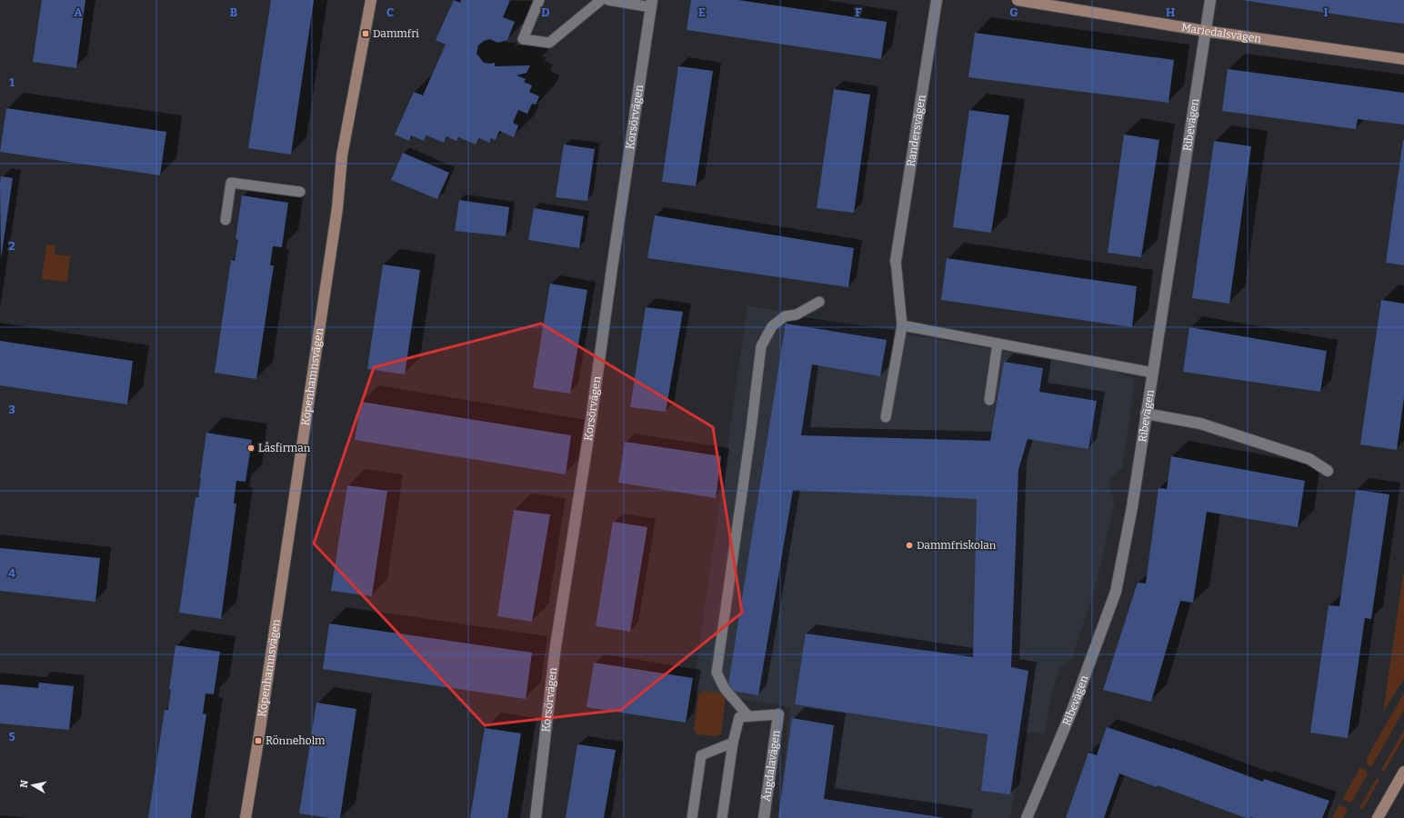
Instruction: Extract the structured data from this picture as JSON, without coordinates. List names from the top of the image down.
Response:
{
  "streets": {
    "street": [
      "Mariedalsvägen",
      "Korsörvägen",
      "Ribevägen",
      "Randersvägen",
      "Köpenhamnsvägen",
      "Ängdalavägen"
    ]
  },
  "crossings": [
    ["Mariedalsvägen", "Ribevägen"]
  ],
  "places": {
    "transit": ["Dammfri", "Rönneholm"],
    "other": ["Låsfirman", "Dammfriskolan"]
  },
  "north": "left",
  "grid": {
    "columns": [
      "A",
      "B",
      "C",
      "D",
      "E",
      "F",
      "G",
      "H",
      "I"
    ],
    "rows": [
      "1",
      "2",
      "3",
      "4",
      "5"
    ]
  }
}
